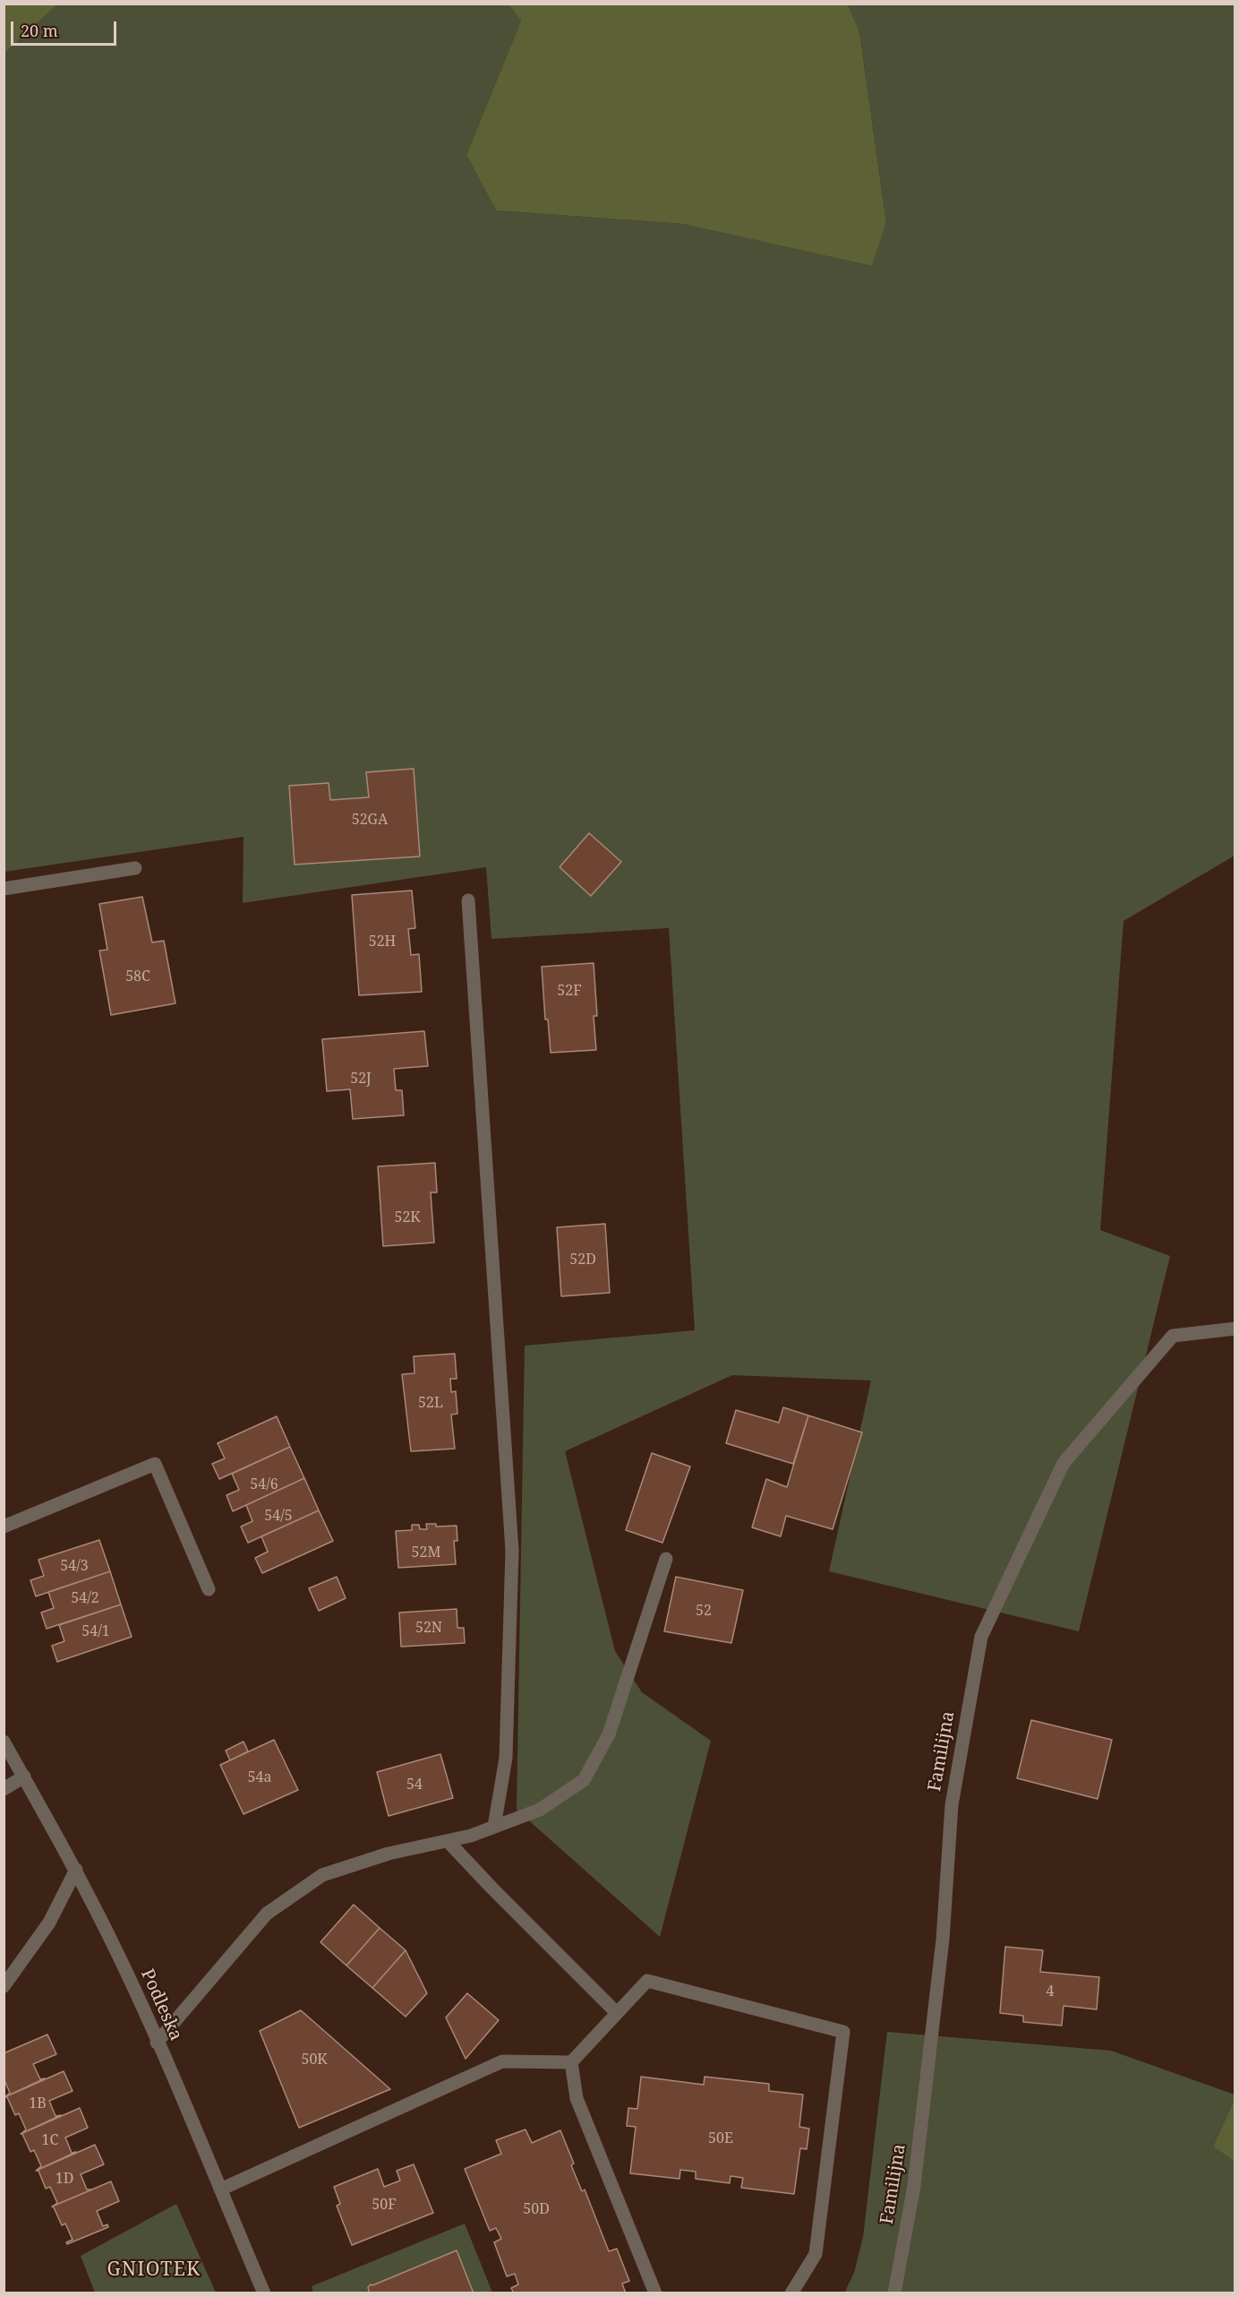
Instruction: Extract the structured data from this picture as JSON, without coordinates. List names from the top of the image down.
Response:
{
  "streets": {
    "street": ["Familijna", "Podleska"]
  },
  "districts": ["GNIOTEK"],
  "house_numbers": [
    "52GA",
    "52H",
    "58C",
    "52F",
    "52J",
    "52K",
    "52D",
    "52L",
    "54/6",
    "54/5",
    "52M",
    "54/3",
    "54/2",
    "52",
    "52N",
    "54/1",
    "54a",
    "54",
    "4",
    "50K",
    "1B",
    "50E",
    "1C",
    "1D",
    "50F",
    "50D"
  ],
  "scale_bar": "20 m"
}
